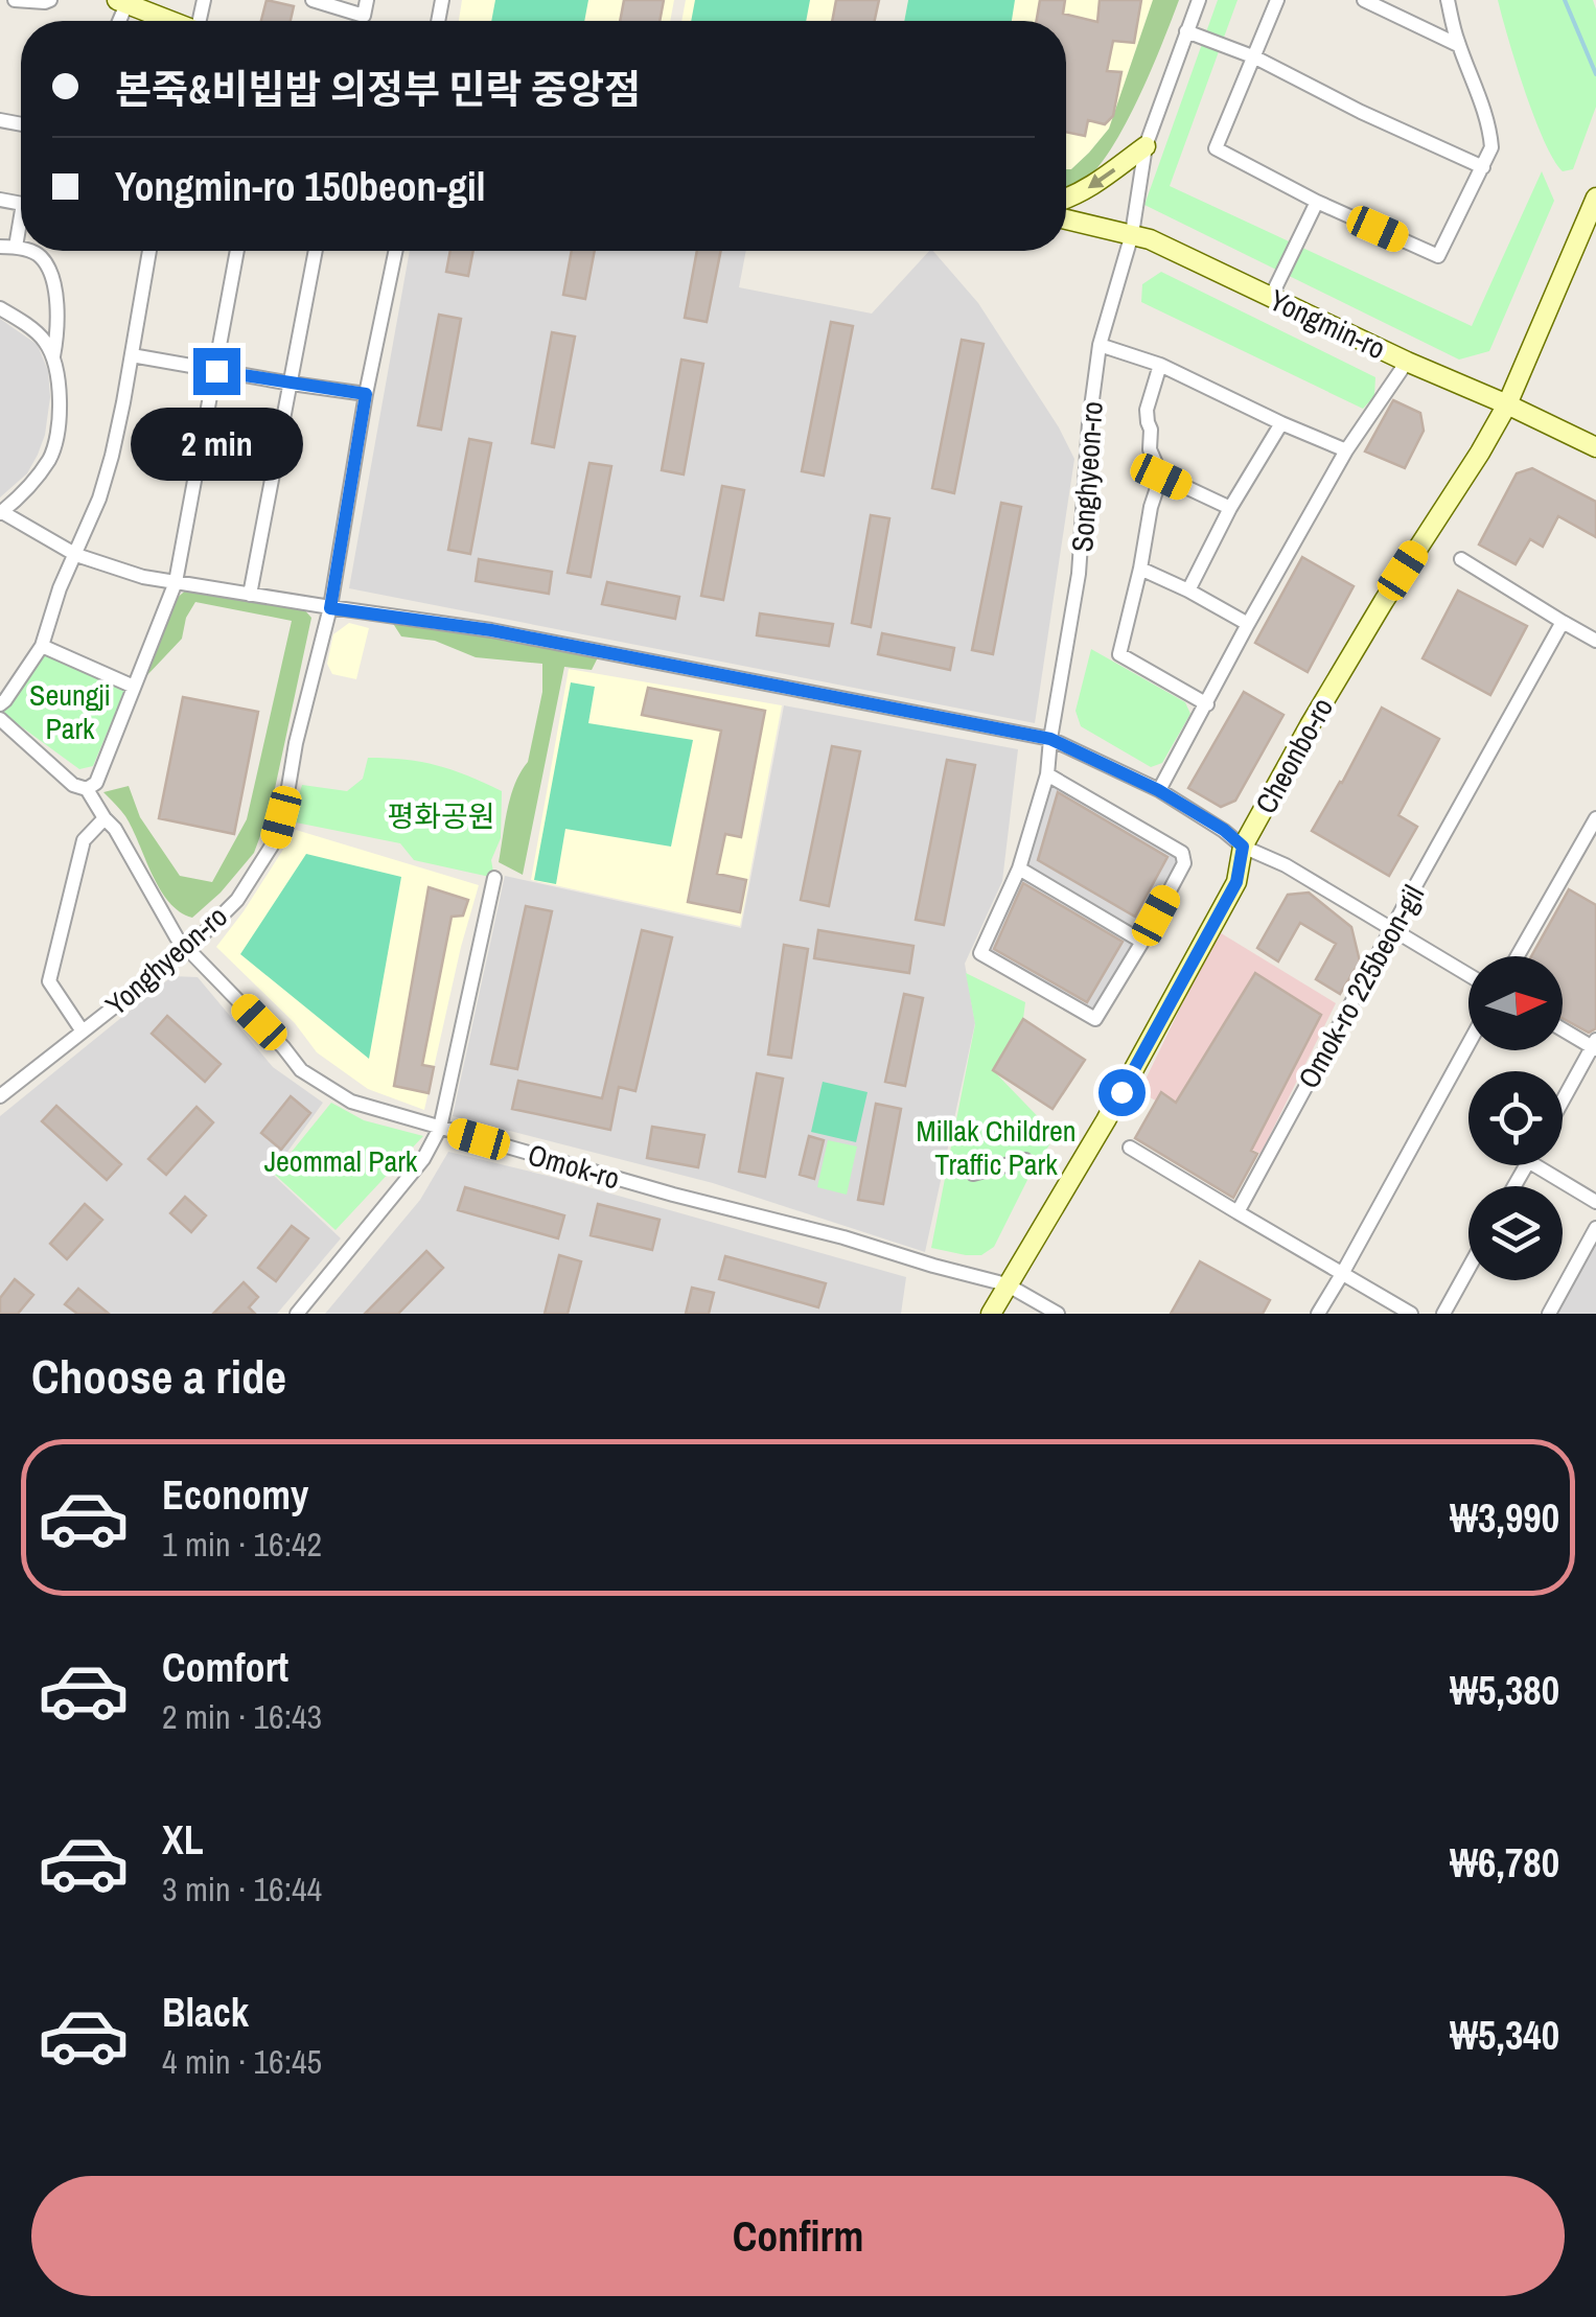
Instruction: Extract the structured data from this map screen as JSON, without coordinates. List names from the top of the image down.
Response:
{
  "streets": {
    "main road": ["Yongmin-ro", "Cheonbo-ro"],
    "street": [
      "Songhyeon-ro",
      "Yonghyeon-ro",
      "Omok-ro 225beon-gil",
      "Omok-ro"
    ]
  },
  "crossings": [
    ["Yongmin-ro", "Songhyeon-ro"],
    ["Yongmin-ro", "Cheonbo-ro"],
    ["Cheonbo-ro", "Omok-ro"],
    ["Yonghyeon-ro", "Omok-ro"]
  ],
  "parks": [
    "Seungji Park",
    "평화공원",
    "Millak Children Traffic Park",
    "Jeommal Park"
  ],
  "north": "right",
  "page": {
    "banner": ["본죽&비빕밥 의정부 민락 중앙점", "Yongmin-ro 150beon-gil"],
    "bubble": "2 min",
    "heading": "Choose a ride",
    "list": [
      {
        "name": "Economy",
        "note": "1 min · 16:42",
        "value": "₩3,990"
      },
      {
        "name": "Comfort",
        "note": "2 min · 16:43",
        "value": "₩5,380"
      },
      {
        "name": "XL",
        "note": "3 min · 16:44",
        "value": "₩6,780"
      },
      {
        "name": "Black",
        "note": "4 min · 16:45",
        "value": "₩5,340"
      }
    ],
    "buttons": "Confirm"
  }
}
